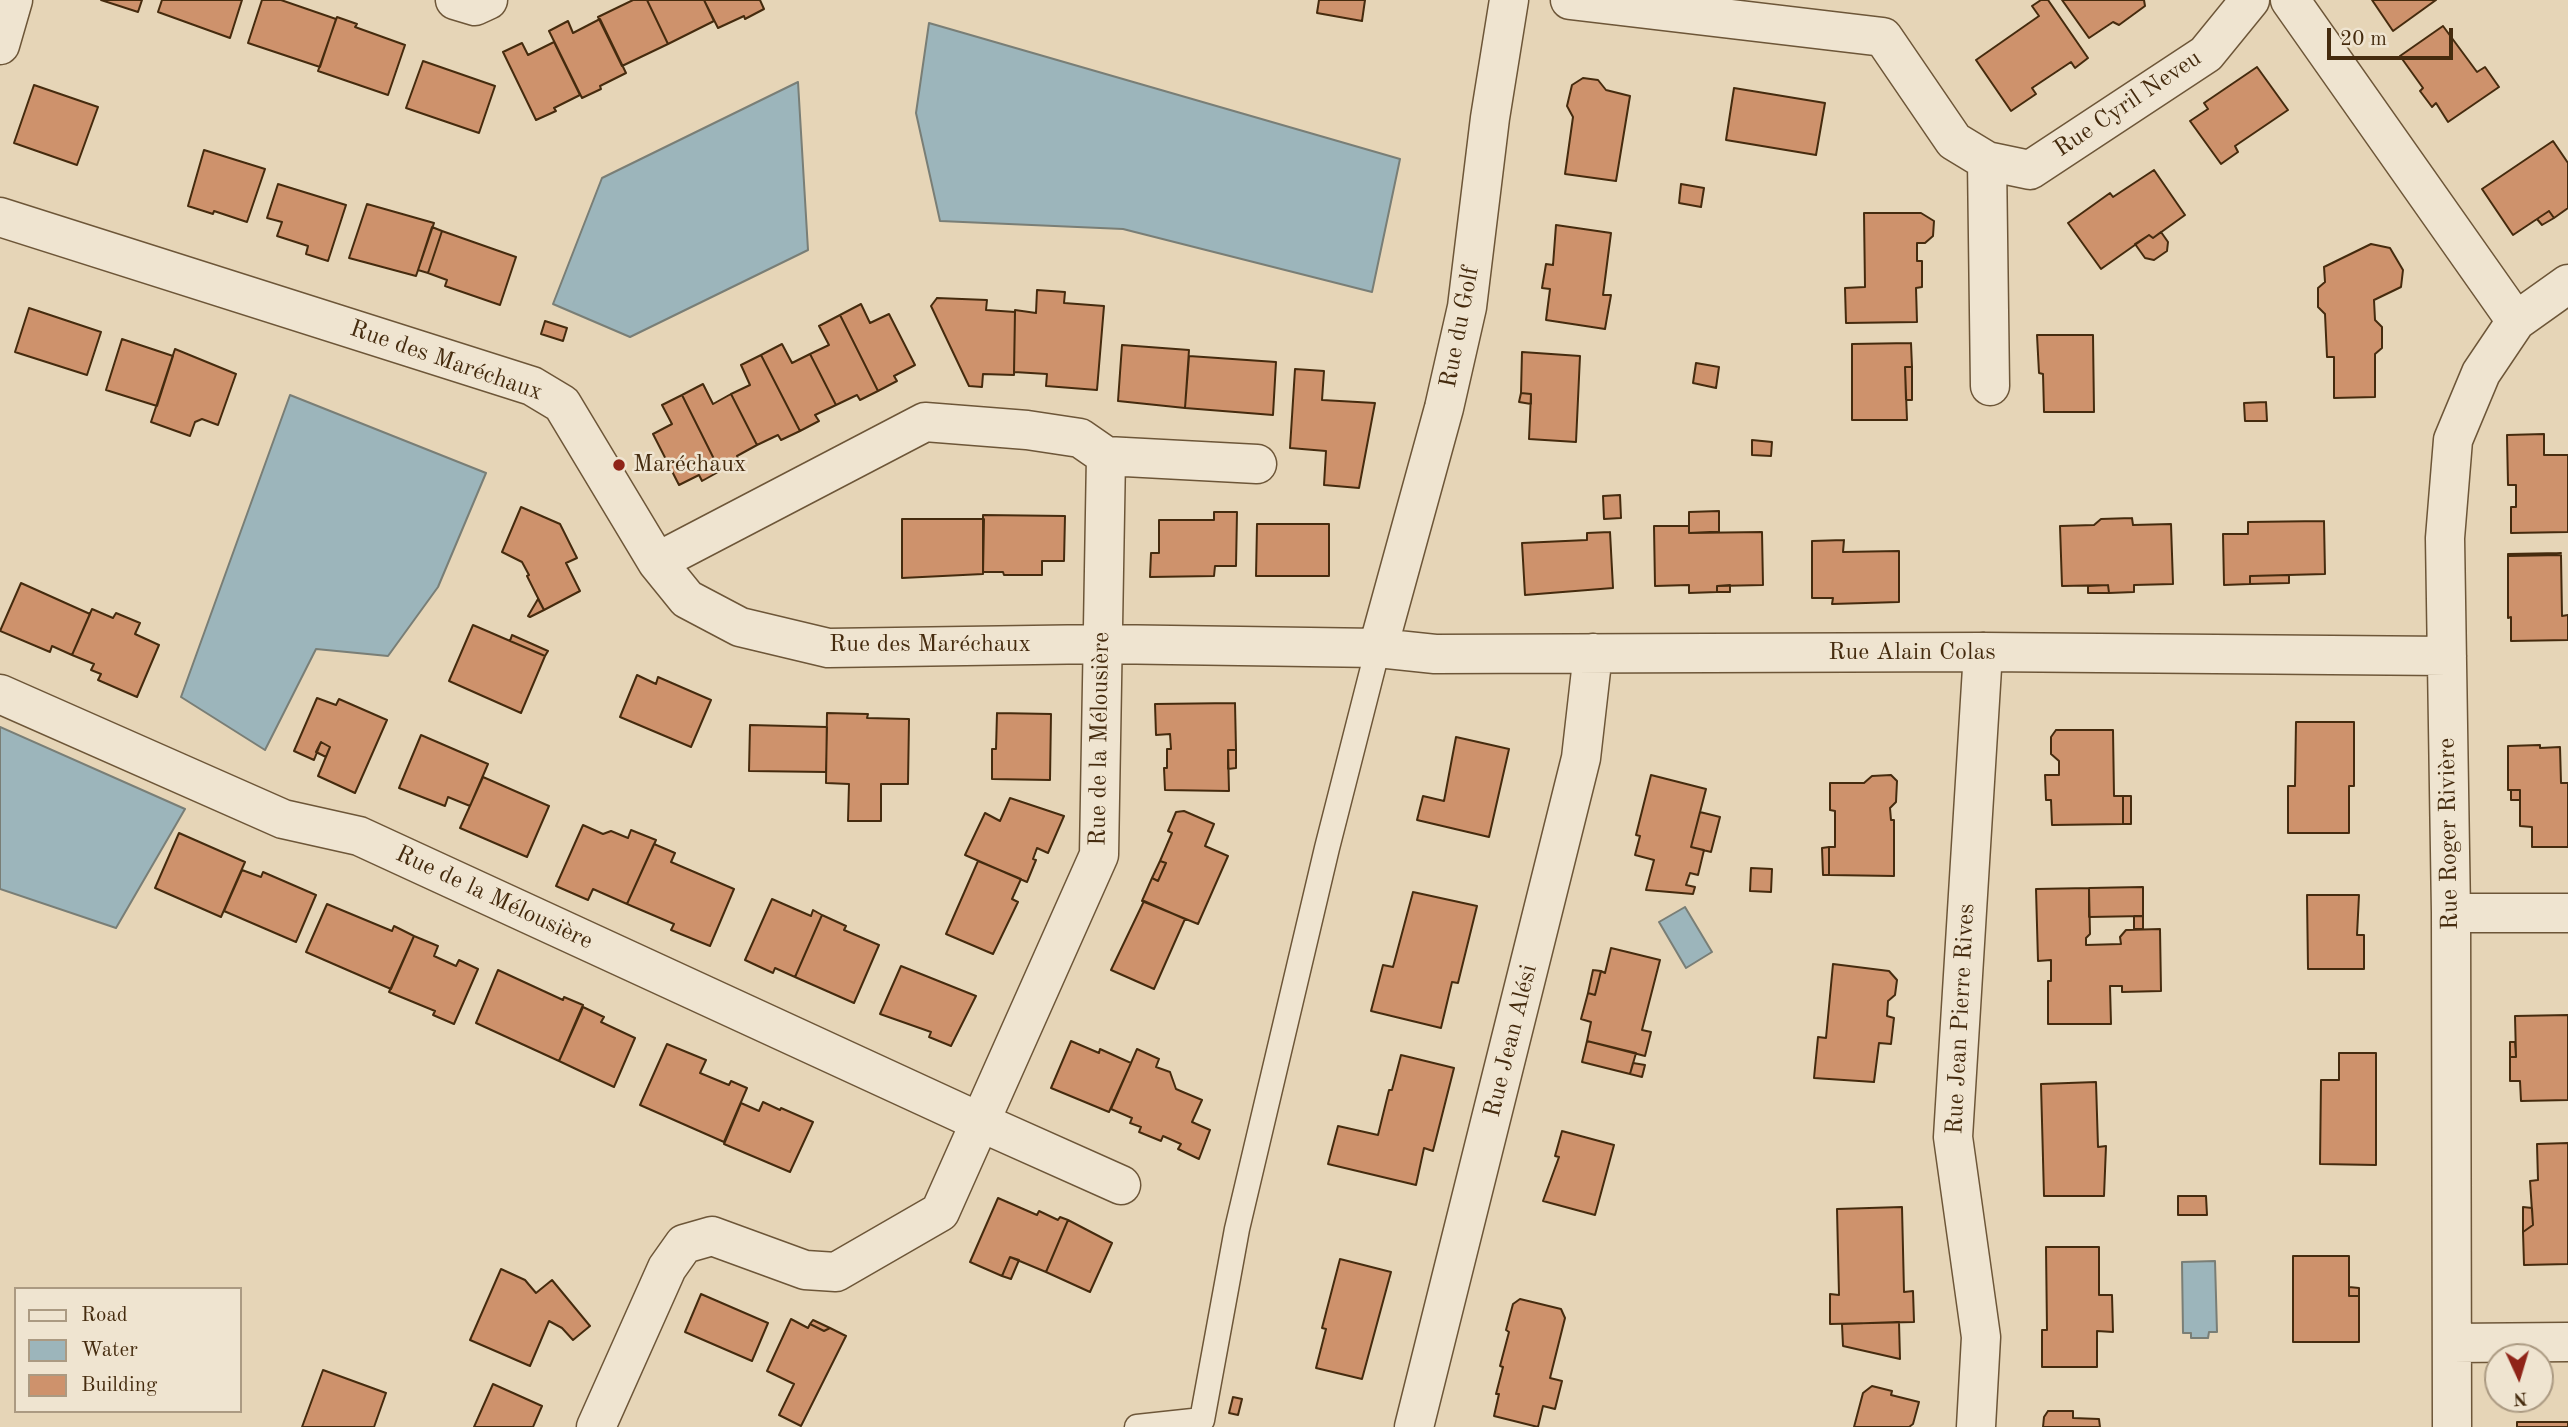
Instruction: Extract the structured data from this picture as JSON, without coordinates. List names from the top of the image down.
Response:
{
  "streets": {
    "street": [
      "Rue Cyril Neveu",
      "Rue du Golf",
      "Rue des Maréchaux",
      "Rue Alain Colas",
      "Rue de la Mélousière",
      "Rue Roger Rivière",
      "Rue Jean Pierre Rives",
      "Rue Jean Alési"
    ]
  },
  "crossings": [
    ["Rue du Golf", "Rue des Maréchaux"],
    ["Rue du Golf", "Rue Alain Colas"],
    ["Rue des Maréchaux", "Rue Alain Colas"],
    ["Rue des Maréchaux", "Rue de la Mélousière"],
    ["Rue Alain Colas", "Rue Roger Rivière"],
    ["Rue Alain Colas", "Rue Jean Pierre Rives"],
    ["Rue Alain Colas", "Rue Jean Alési"]
  ],
  "places": ["Maréchaux"],
  "legend": ["Road", "Water", "Building"],
  "scale_bar": "20 m",
  "north": "bottom"
}
